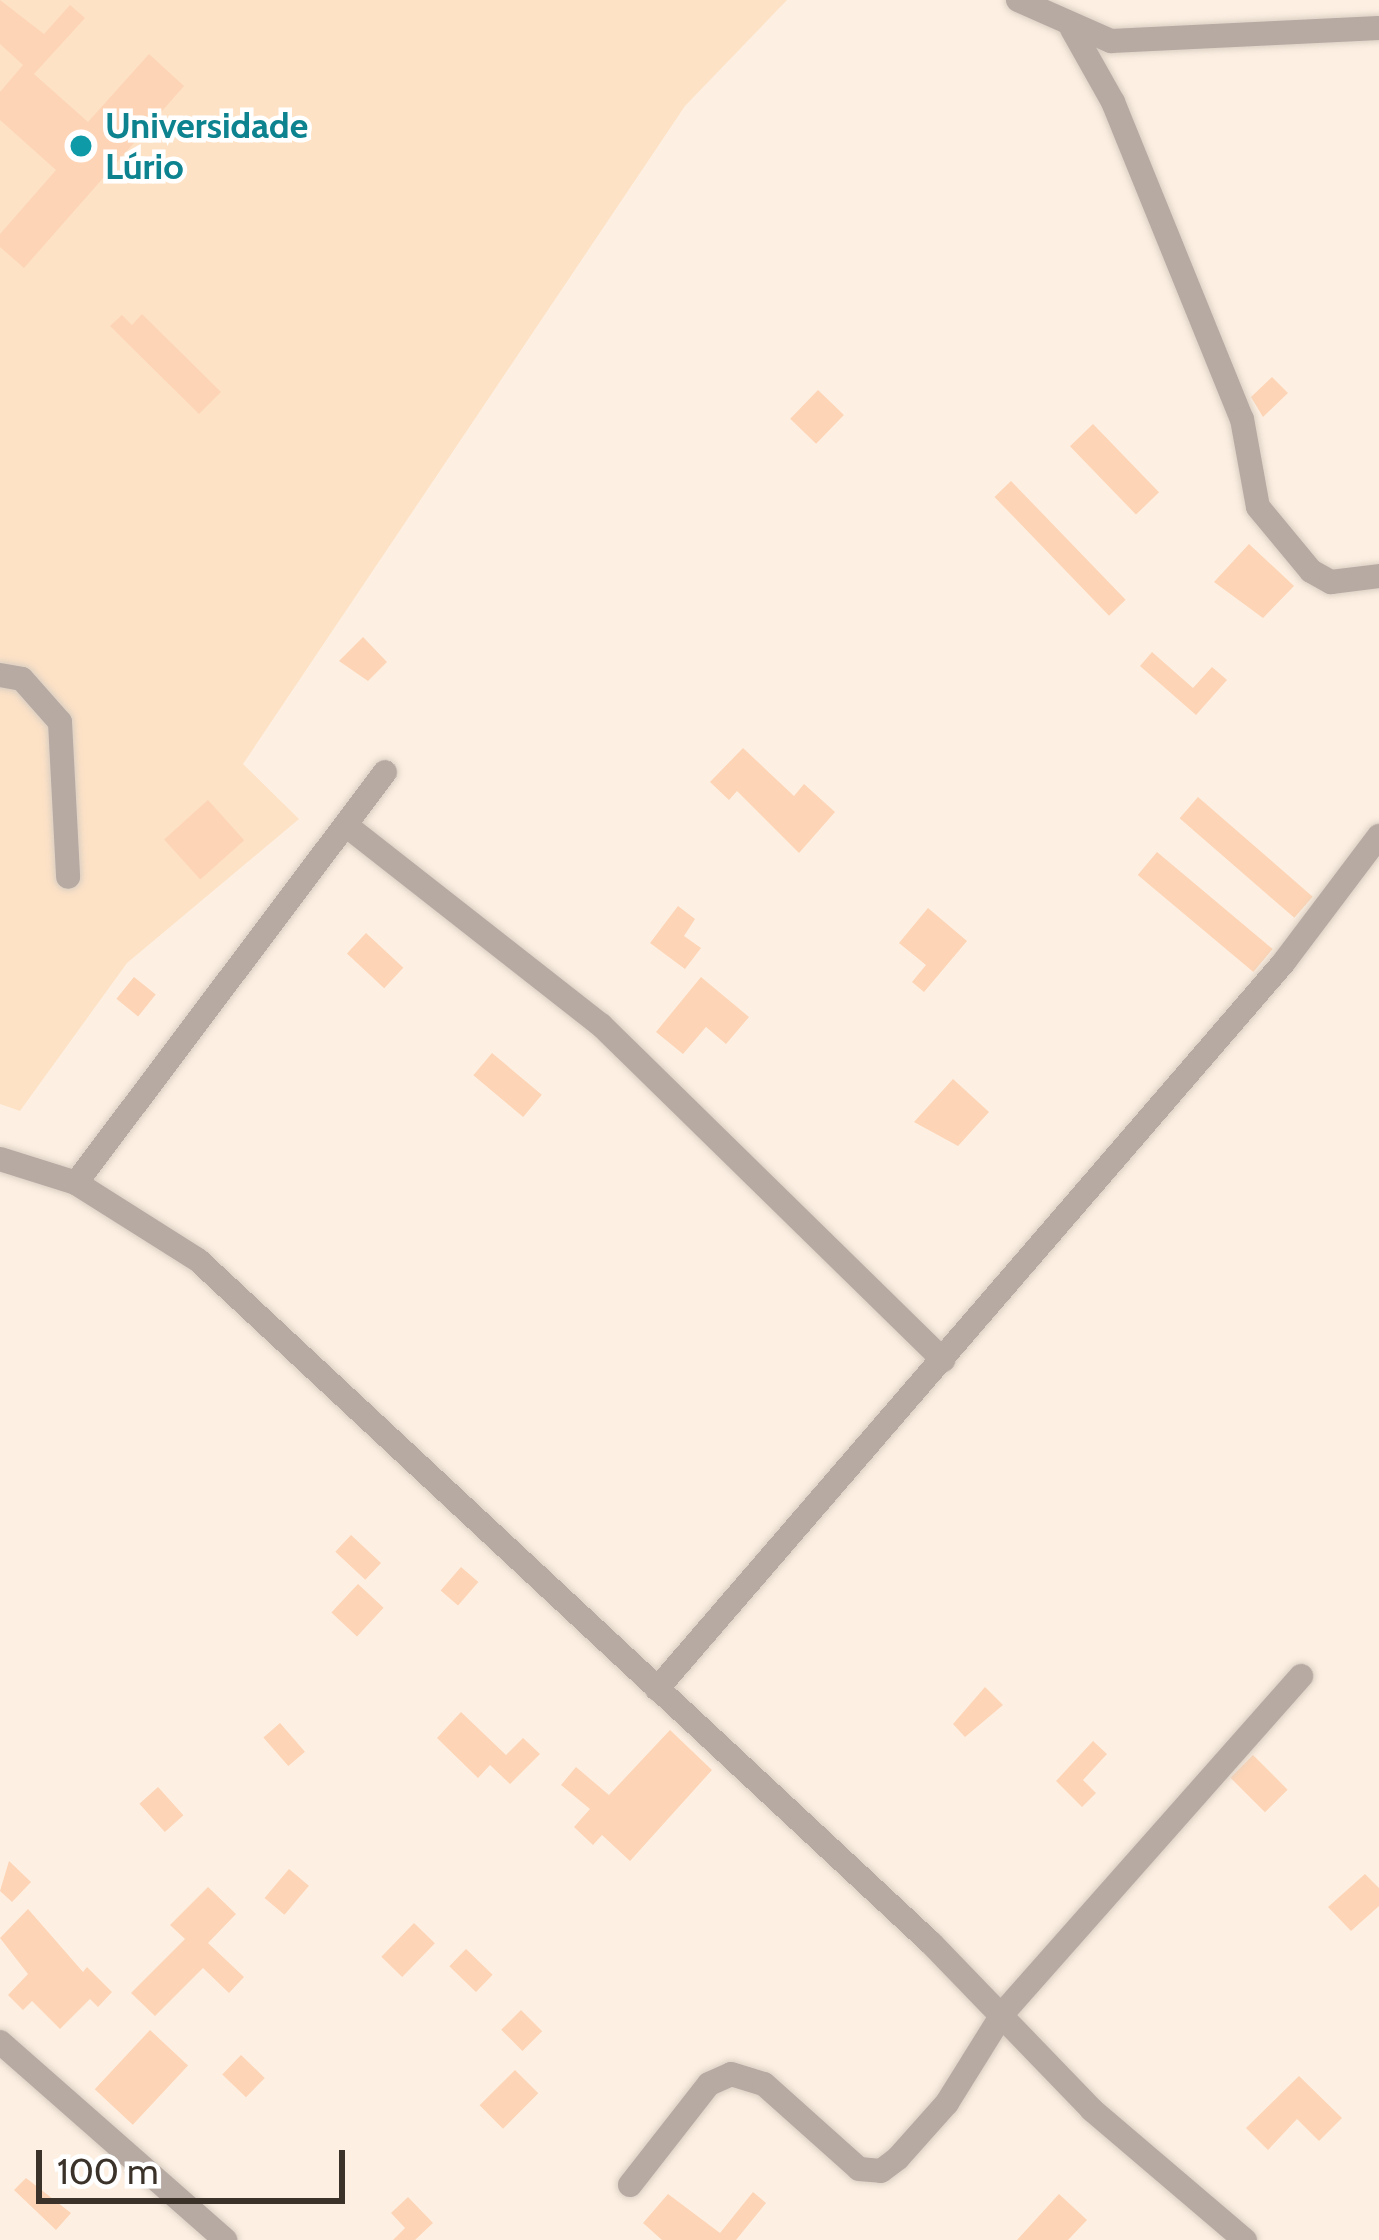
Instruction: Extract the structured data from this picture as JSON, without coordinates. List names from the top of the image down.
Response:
{
  "places": ["Universidade Lúrio"],
  "scale_bar": "100 m"
}
